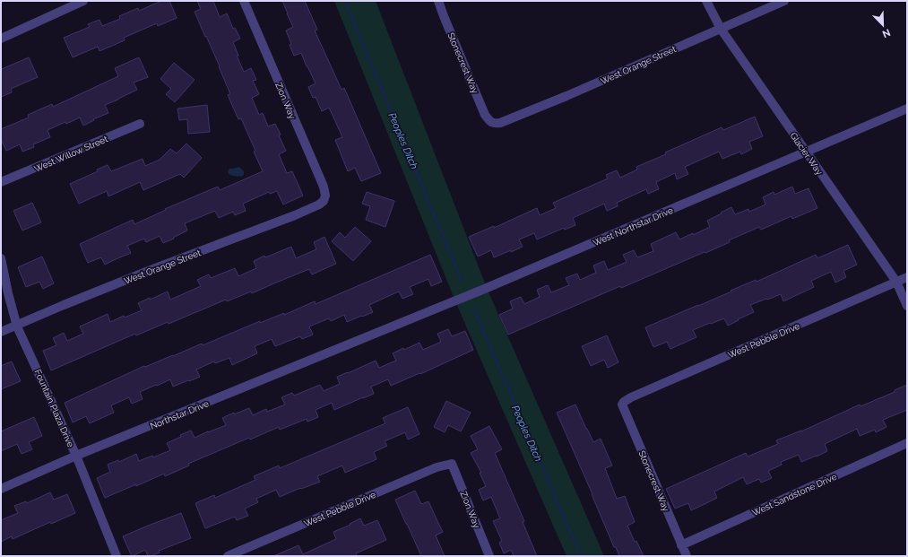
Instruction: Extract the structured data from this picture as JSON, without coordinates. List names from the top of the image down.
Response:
{
  "streets": {
    "street": [
      "Stonecrest Way",
      "West Orange Street",
      "Zion Way",
      "West Willow Street",
      "Glacier Way",
      "West Northstar Drive",
      "West Pebble Drive",
      "Fountain Plaza Drive",
      "Northstar Drive",
      "West Sandstone Drive"
    ]
  },
  "crossings": [
    ["Stonecrest Way", "West Orange Street"],
    ["Stonecrest Way", "West Pebble Drive"],
    ["Stonecrest Way", "West Sandstone Drive"],
    ["West Orange Street", "Zion Way"],
    ["West Orange Street", "Glacier Way"],
    ["West Orange Street", "Fountain Plaza Drive"],
    ["Zion Way", "West Pebble Drive"],
    ["Glacier Way", "West Northstar Drive"],
    ["Glacier Way", "West Pebble Drive"],
    ["West Northstar Drive", "Northstar Drive"],
    ["Fountain Plaza Drive", "Northstar Drive"]
  ],
  "water": ["Peoples Ditch"],
  "north": "bottom right"
}
